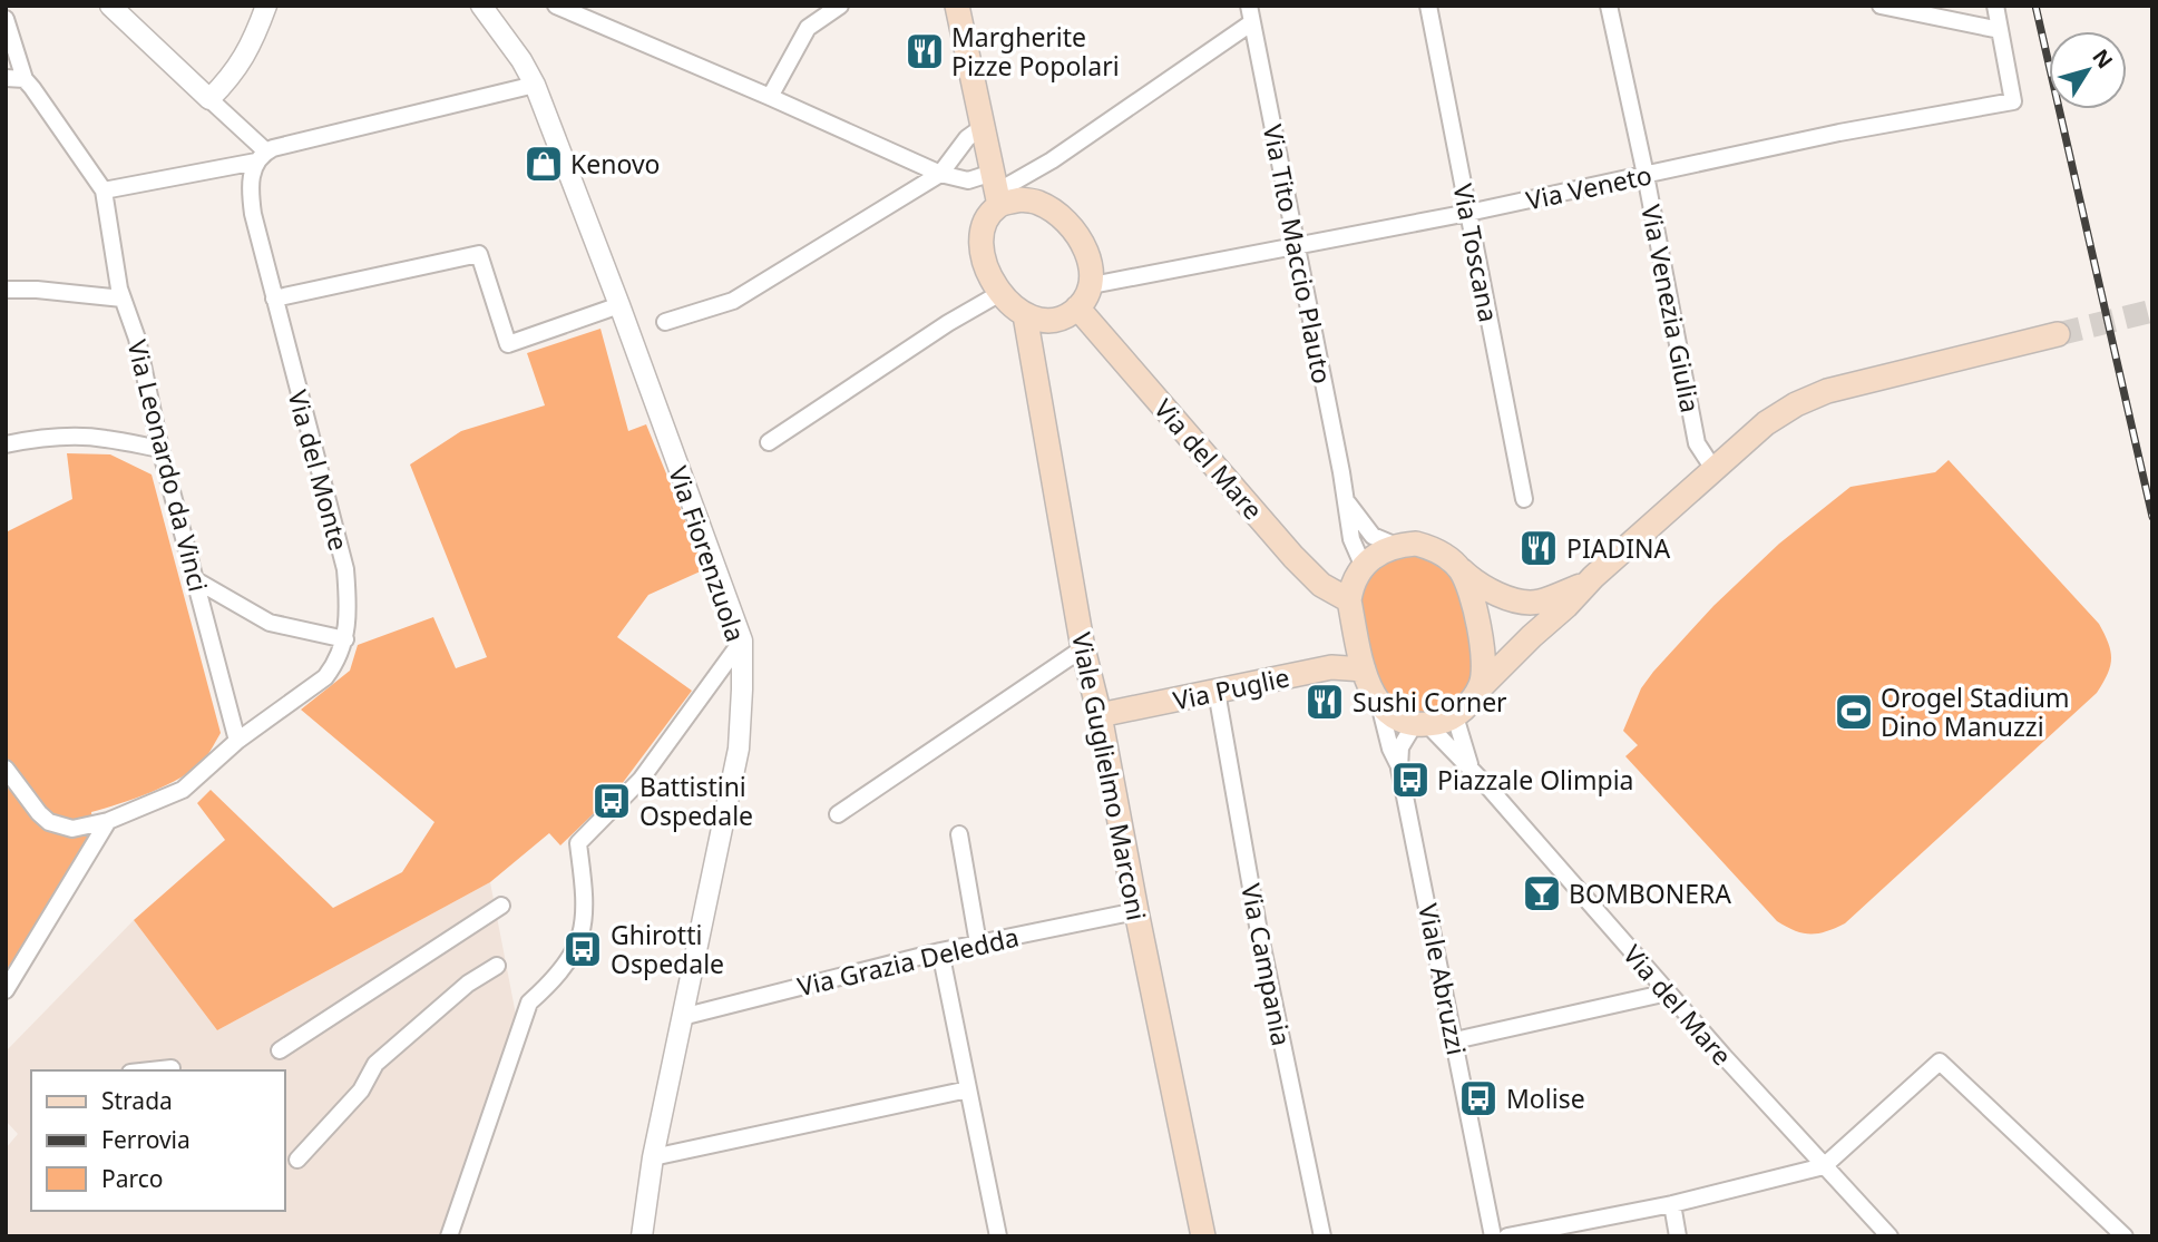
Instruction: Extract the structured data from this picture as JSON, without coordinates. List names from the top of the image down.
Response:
{
  "streets": {
    "main road": ["Via del Mare", "Via Puglie", "Viale Guglielmo Marconi"],
    "street": [
      "Via Veneto",
      "Via Toscana",
      "Via Tito Maccio Plauto",
      "Via Venezia Giulia",
      "Via Leonardo da Vinci",
      "Via del Monte",
      "Via Fiorenzuola",
      "Via Grazia Deledda",
      "Via Campania",
      "Viale Abruzzi"
    ]
  },
  "crossings": [
    ["Via Veneto", "Via Toscana"],
    ["Via Veneto", "Via Tito Maccio Plauto"],
    ["Via Veneto", "Via Venezia Giulia"],
    ["Via Veneto", "Via del Mare"],
    ["Via Veneto", "Viale Guglielmo Marconi"],
    ["Via Tito Maccio Plauto", "Via del Mare"],
    ["Via Tito Maccio Plauto", "Via Puglie"],
    ["Via Tito Maccio Plauto", "Viale Abruzzi"],
    ["Via del Mare", "Via Puglie"],
    ["Via del Mare", "Viale Guglielmo Marconi"],
    ["Via del Mare", "Viale Abruzzi"],
    ["Via Leonardo da Vinci", "Via del Monte"],
    ["Via Fiorenzuola", "Via Grazia Deledda"],
    ["Via Puglie", "Viale Guglielmo Marconi"],
    ["Via Puglie", "Via Campania"],
    ["Via Puglie", "Viale Abruzzi"],
    ["Viale Guglielmo Marconi", "Via Grazia Deledda"]
  ],
  "places": {
    "restaurant": ["Margherite Pizze Popolari", "PIADINA", "Sushi Corner"],
    "shop": ["Kenovo"],
    "sports": ["Orogel Stadium Dino Manuzzi"],
    "bus stop": [
      "Piazzale Olimpia",
      "Battistini Ospedale",
      "Ghirotti Ospedale",
      "Molise"
    ],
    "bar": ["BOMBONERA"]
  },
  "legend": ["Strada", "Ferrovia", "Parco"],
  "north": "top right"
}
